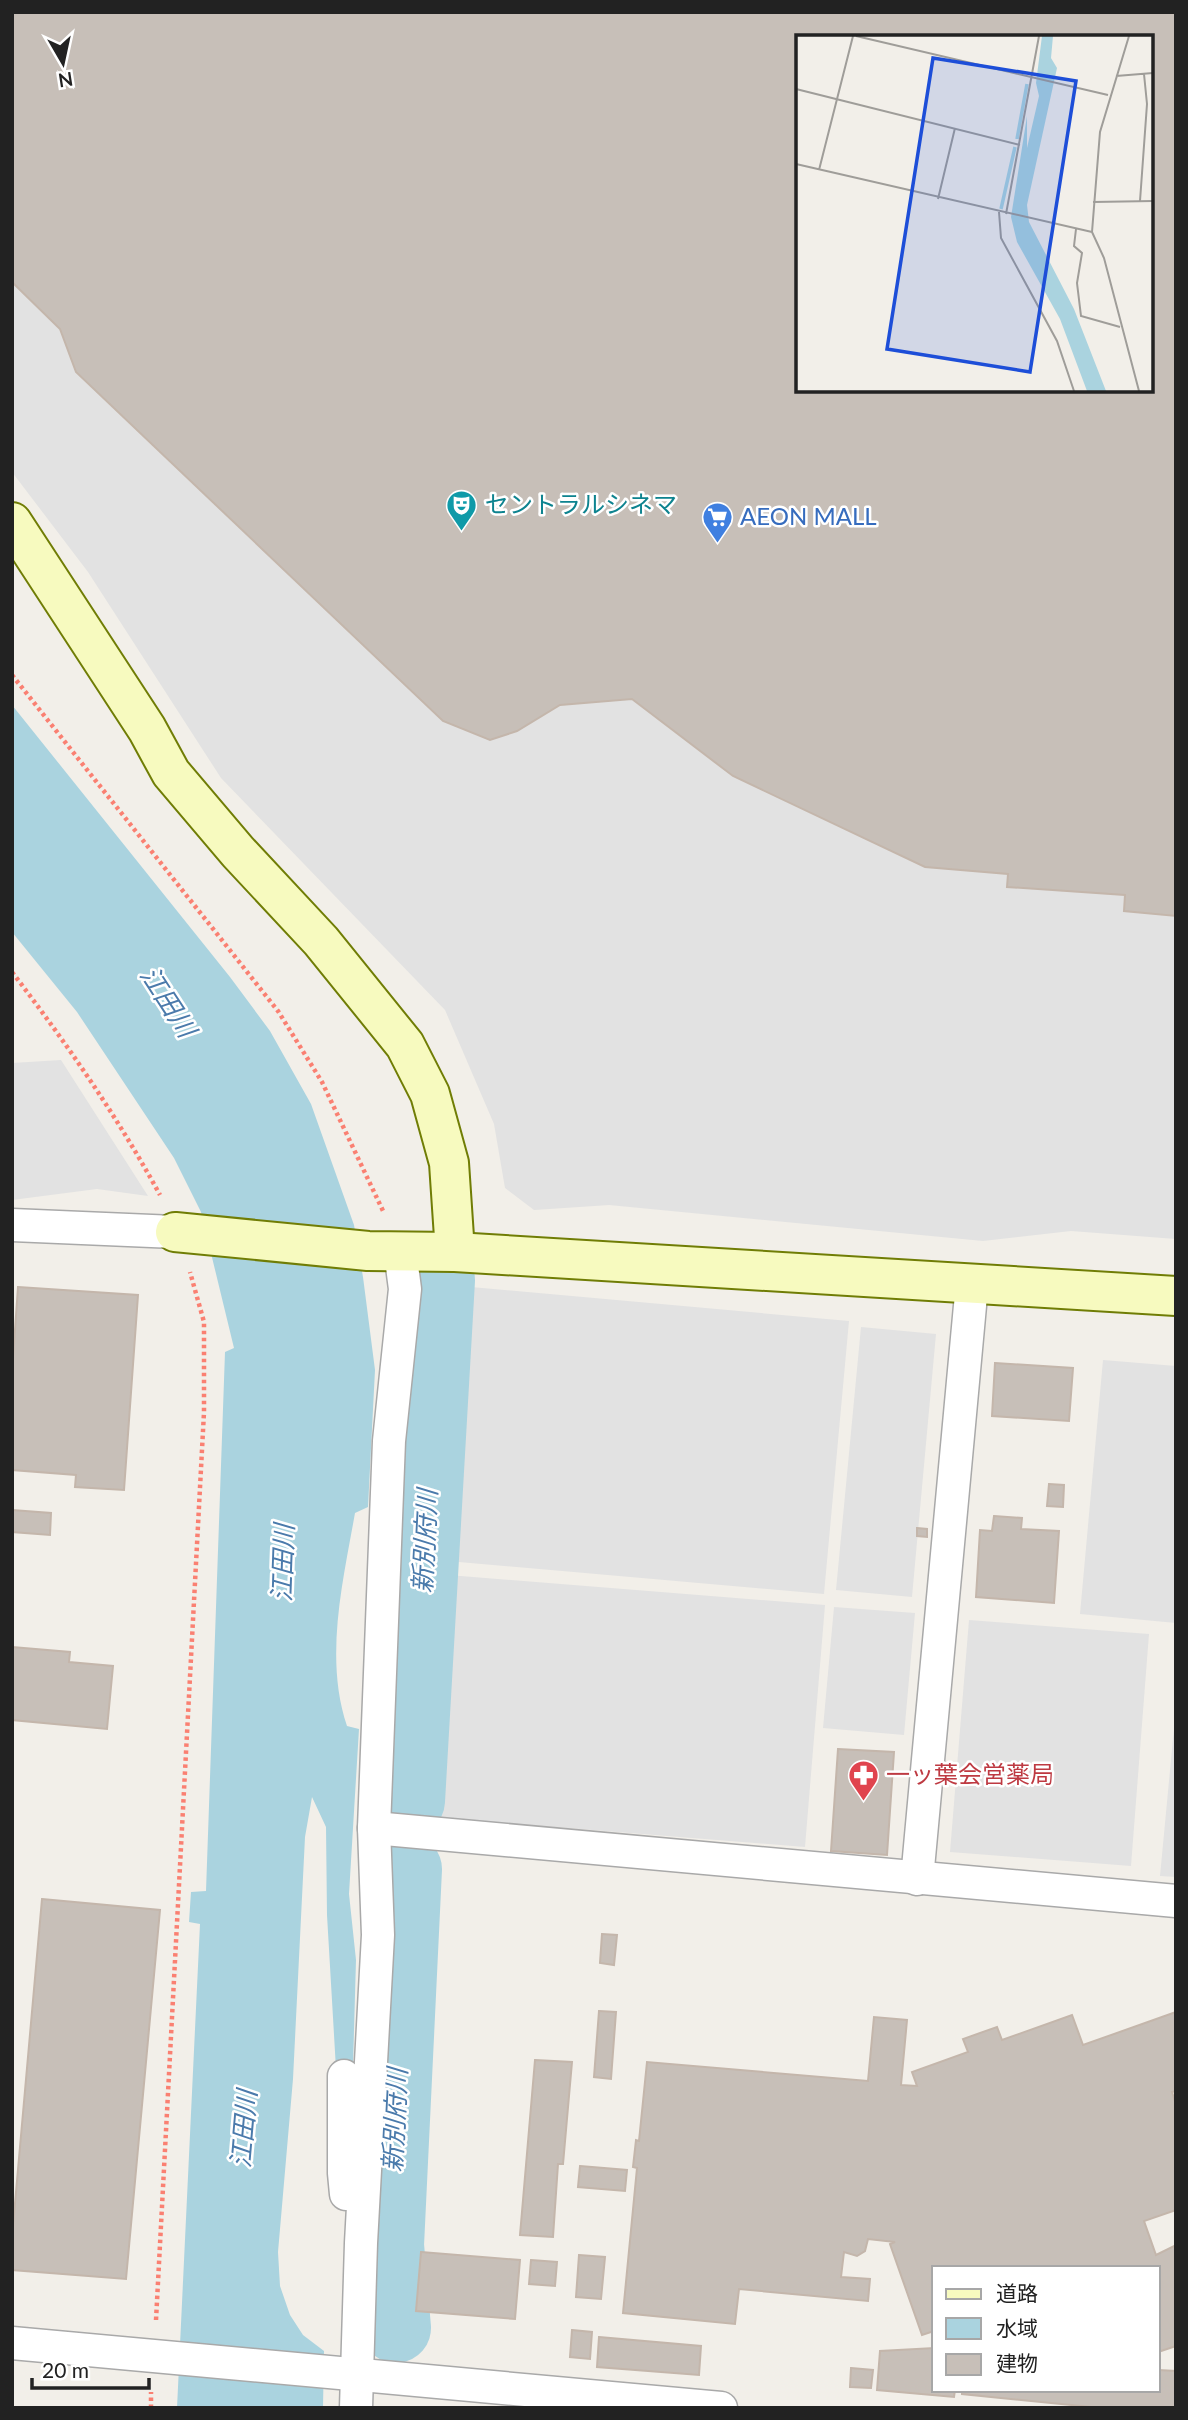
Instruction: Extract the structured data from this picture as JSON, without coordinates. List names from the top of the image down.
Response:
{
  "water": ["江田川", "新別府川"],
  "places": {
    "theatre": ["セントラルシネマ"],
    "supermarket": ["AEON MALL"],
    "pharmacy": ["一ッ葉会営薬局"]
  },
  "legend": ["道路", "水域", "建物"],
  "scale_bar": "20 m",
  "north": "bottom"
}
